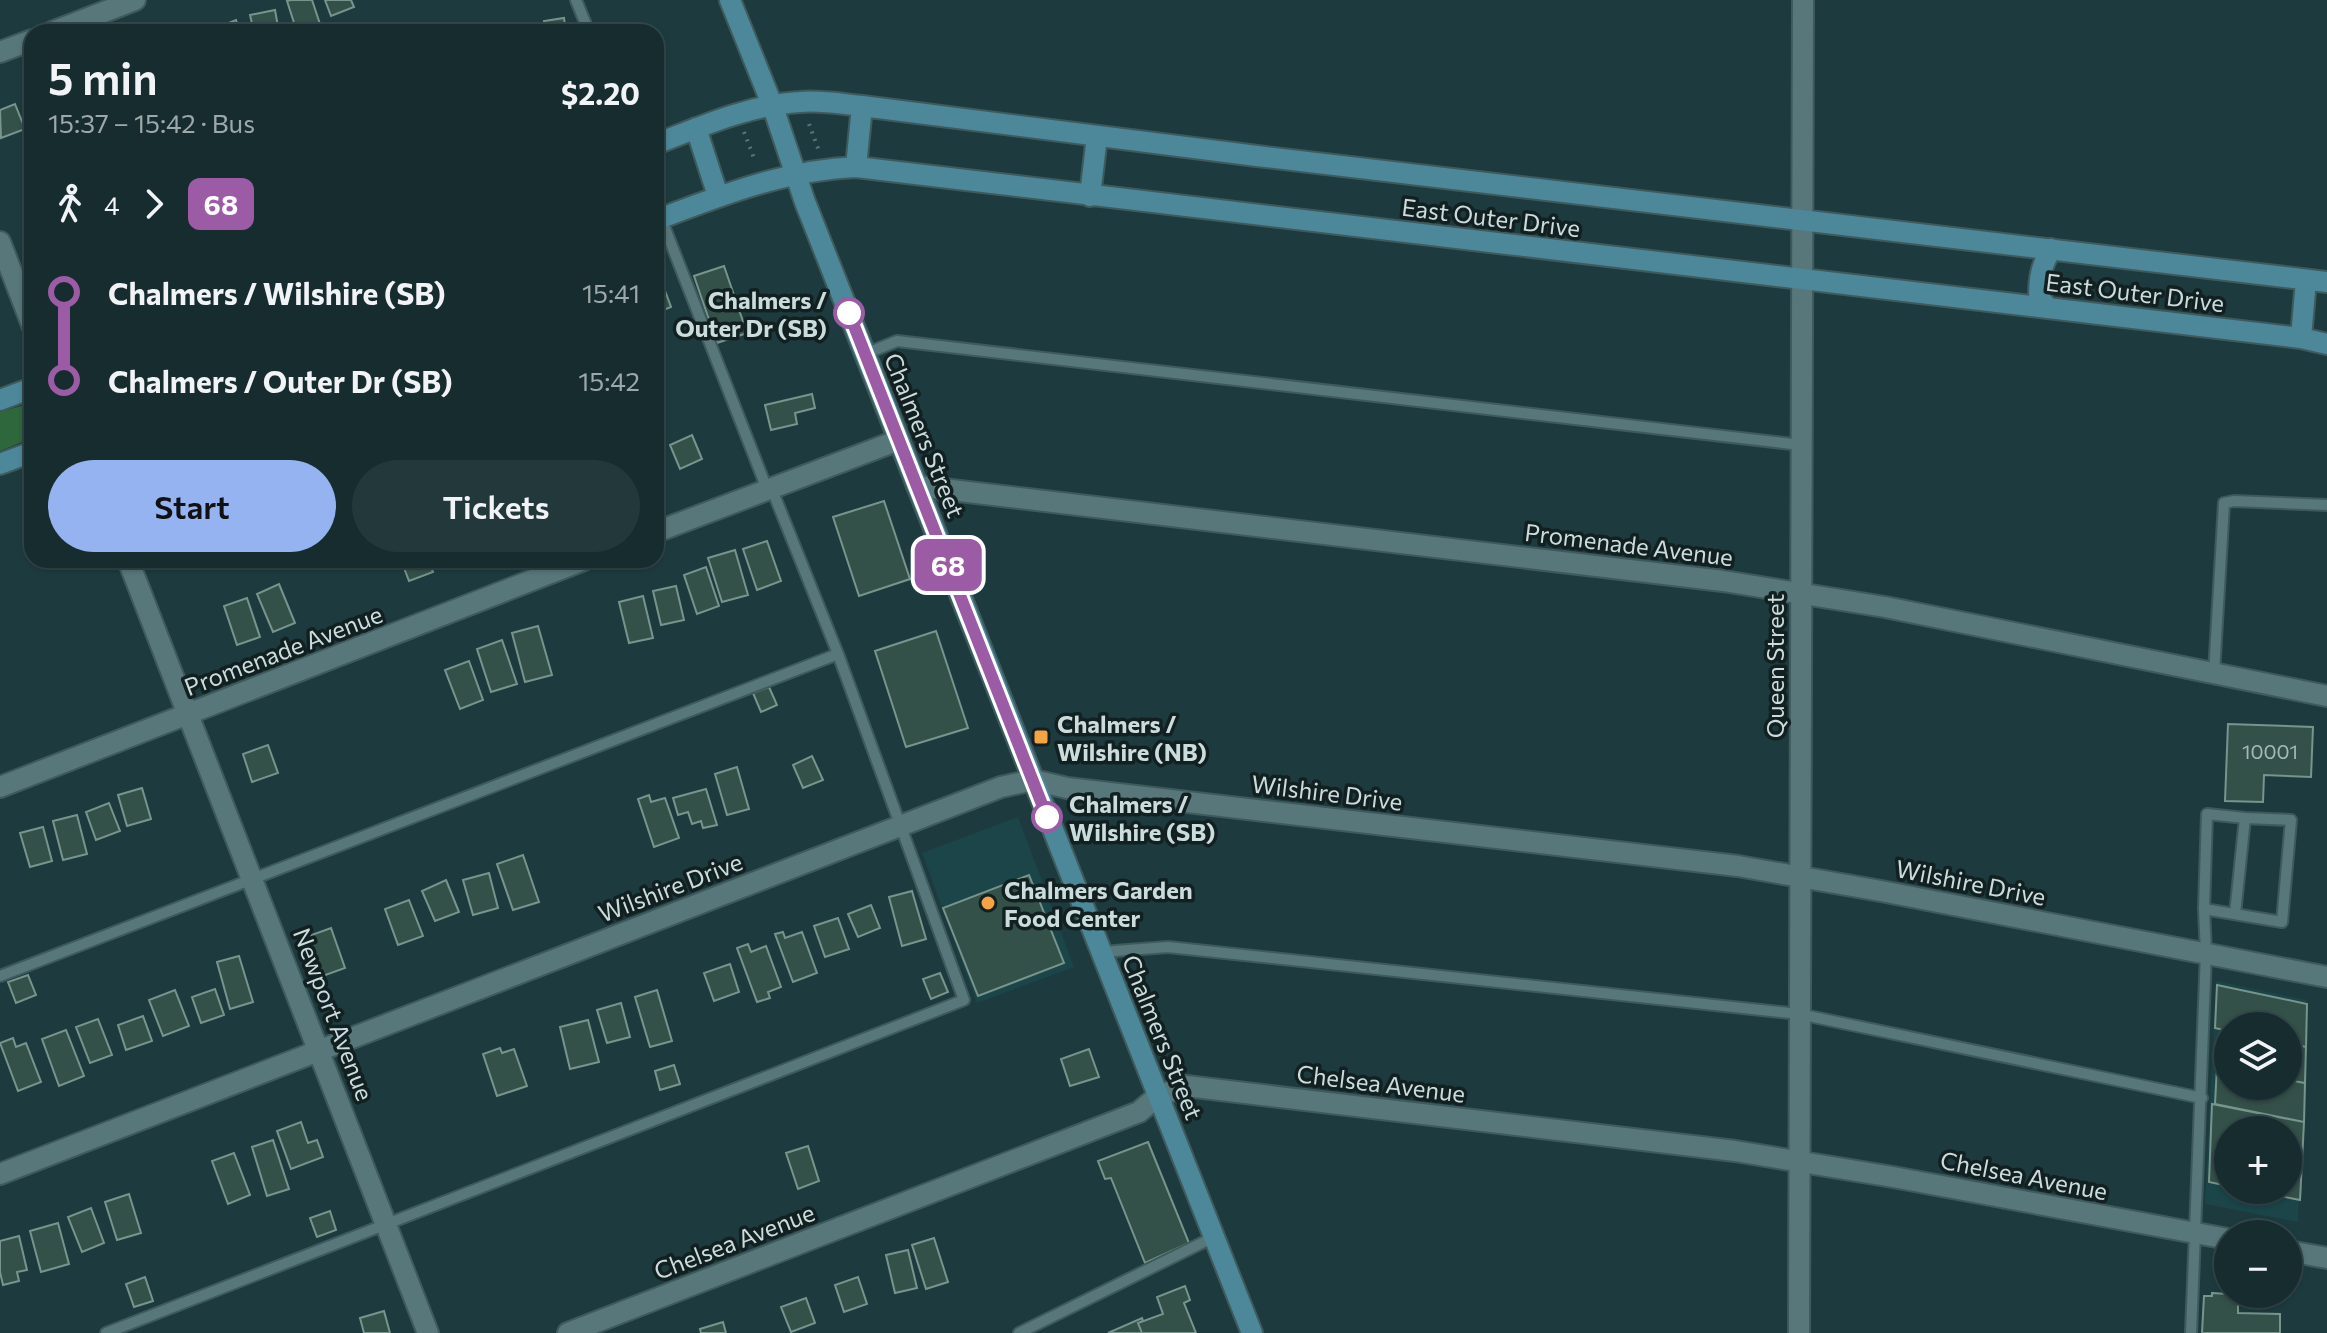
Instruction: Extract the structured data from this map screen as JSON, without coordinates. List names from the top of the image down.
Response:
{
  "streets": {
    "street": [
      "East Outer Drive",
      "Chalmers Street",
      "Promenade Avenue",
      "Queen Street",
      "Wilshire Drive",
      "Newport Avenue",
      "Chelsea Avenue"
    ]
  },
  "crossings": [
    ["East Outer Drive", "Chalmers Street"],
    ["East Outer Drive", "Queen Street"],
    ["Chalmers Street", "Promenade Avenue"],
    ["Chalmers Street", "Wilshire Drive"],
    ["Chalmers Street", "Chelsea Avenue"],
    ["Promenade Avenue", "Queen Street"],
    ["Promenade Avenue", "Newport Avenue"],
    ["Queen Street", "Wilshire Drive"],
    ["Queen Street", "Chelsea Avenue"],
    ["Wilshire Drive", "Newport Avenue"]
  ],
  "places": {
    "other": ["Chalmers / Outer Dr (SB)", "Chalmers / Wilshire (SB)", "Chalmers Garden Food Center"],
    "transit": ["Chalmers / Wilshire (NB)"]
  },
  "lines": ["bus line 68"],
  "house_numbers": ["10001"],
  "page": {
    "on_map": "68",
    "heading": ["5 min", "15:37 – 15:42 · Bus", "$2.20"],
    "legs": ["4", "68"],
    "list": [
      {
        "name": "Chalmers / Wilshire (SB)",
        "value": "15:41"
      },
      {
        "name": "Chalmers / Outer Dr (SB)",
        "value": "15:42"
      }
    ],
    "buttons": ["Start", "Tickets"],
    "map_buttons": ["+", "−"]
  }
}
